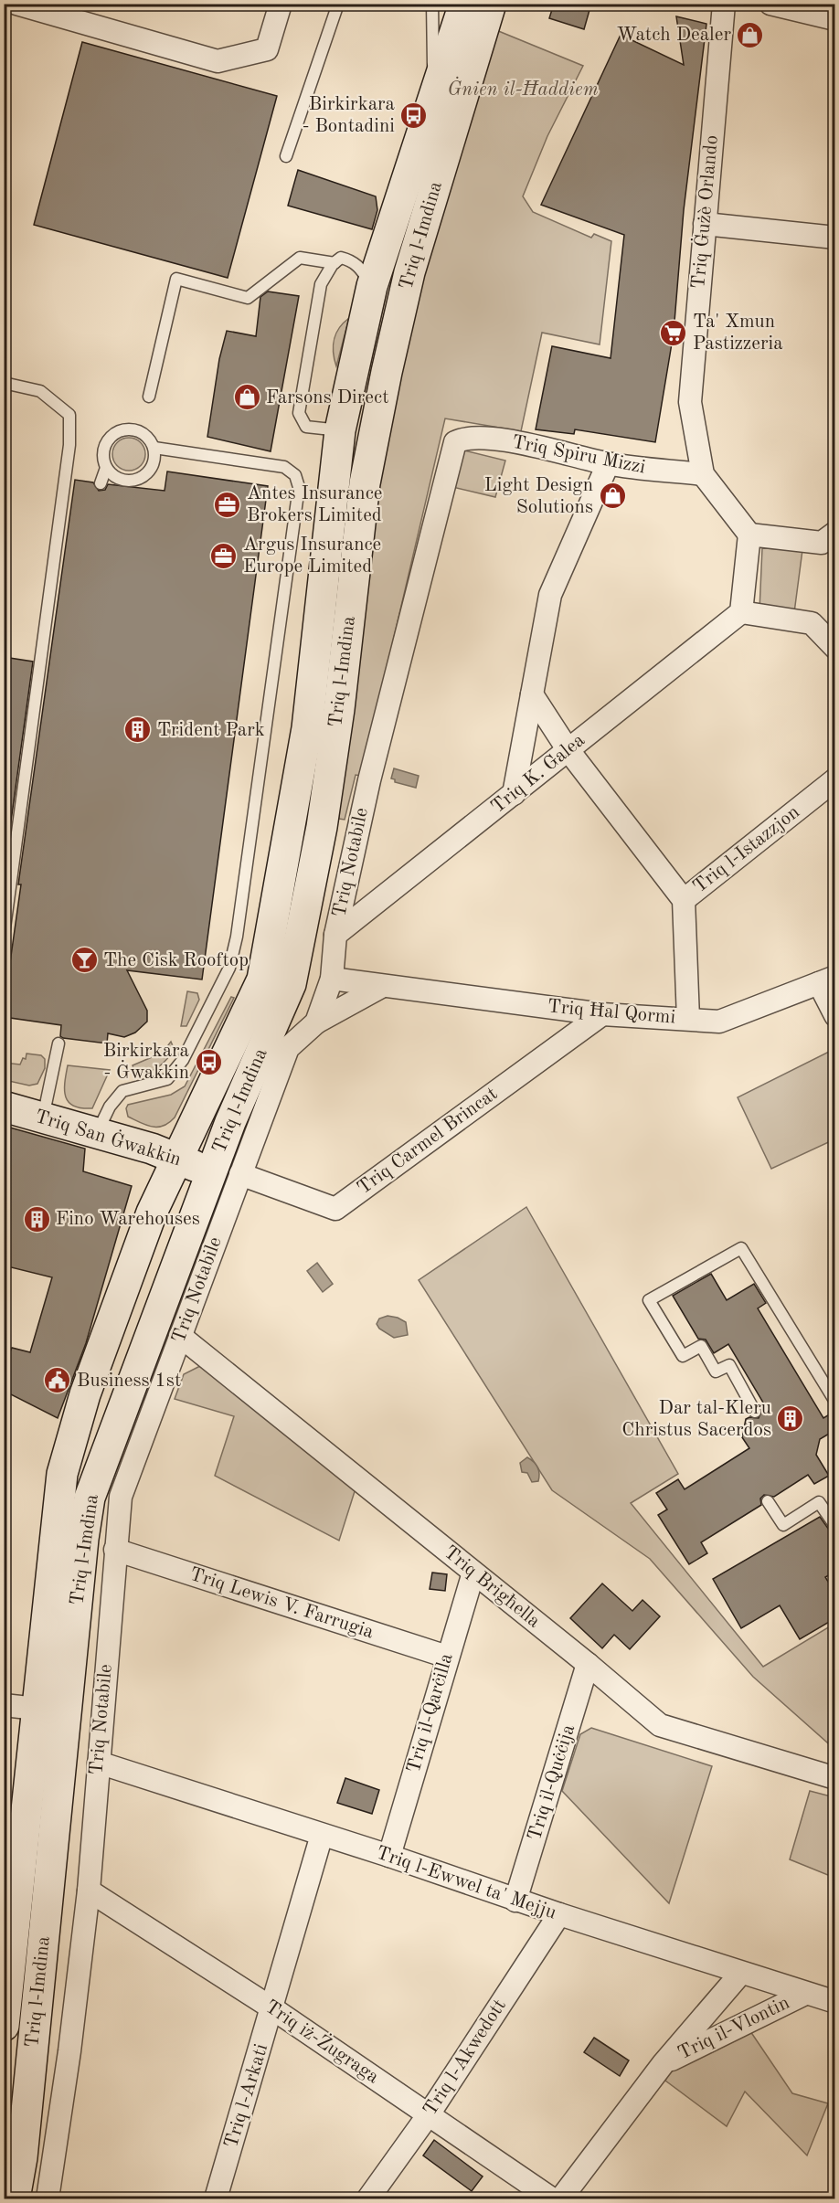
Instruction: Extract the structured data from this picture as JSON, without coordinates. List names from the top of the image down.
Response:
{
  "streets": {
    "main road": ["Triq l-Imdina", "Triq San Ġwakkin"],
    "street": [
      "Triq Ġużè Orlando",
      "Triq Spiru Mizzi",
      "Triq K. Galea",
      "Triq l-Istazzjon",
      "Triq Notabile",
      "Triq Ħal Qormi",
      "Triq Carmel Brincat",
      "Triq Brigħella",
      "Triq Lewis V. Farrugia",
      "Triq il-Qarċilla",
      "Triq il-Quċċija",
      "Triq l-Ewwel ta' Mejju",
      "Triq il-Vlontin",
      "Triq iż-Żugraga",
      "Triq l-Akwedott",
      "Triq l-Arkati"
    ]
  },
  "crossings": [
    ["Triq Ġużè Orlando", "Triq Spiru Mizzi"],
    ["Triq l-Imdina", "Triq San Ġwakkin"],
    ["Triq Spiru Mizzi", "Triq Notabile"],
    ["Triq K. Galea", "Triq Notabile"],
    ["Triq Notabile", "Triq Ħal Qormi"],
    ["Triq Notabile", "Triq Carmel Brincat"],
    ["Triq Notabile", "Triq Brigħella"],
    ["Triq Notabile", "Triq Lewis V. Farrugia"],
    ["Triq Notabile", "Triq l-Ewwel ta' Mejju"],
    ["Triq Notabile", "Triq iż-Żugraga"],
    ["Triq Ħal Qormi", "Triq Carmel Brincat"],
    ["Triq Brigħella", "Triq il-Qarċilla"],
    ["Triq Brigħella", "Triq il-Quċċija"],
    ["Triq Lewis V. Farrugia", "Triq il-Qarċilla"],
    ["Triq il-Qarċilla", "Triq l-Ewwel ta' Mejju"],
    ["Triq il-Quċċija", "Triq l-Ewwel ta' Mejju"],
    ["Triq l-Ewwel ta' Mejju", "Triq il-Vlontin"],
    ["Triq l-Ewwel ta' Mejju", "Triq l-Akwedott"],
    ["Triq l-Ewwel ta' Mejju", "Triq l-Arkati"],
    ["Triq iż-Żugraga", "Triq l-Akwedott"],
    ["Triq iż-Żugraga", "Triq l-Arkati"]
  ],
  "parks": ["Ġnien il-Ħaddiem"],
  "places": {
    "shop": ["Watch Dealer", "Farsons Direct", "Light Design Solutions"],
    "bus stop": ["Birkirkara - Bontadini", "Birkirkara - Ġwakkin"],
    "supermarket": ["Ta' Xmun Pastizzeria"],
    "office": ["Antes Insurance Brokers Limited", "Argus Insurance Europe Limited"],
    "building": ["Trident Park", "Fino Warehouses", "Dar tal-Kleru Christus Sacerdos"],
    "bar": ["The Cisk Rooftop"],
    "public building": ["Business 1st"]
  }
}
